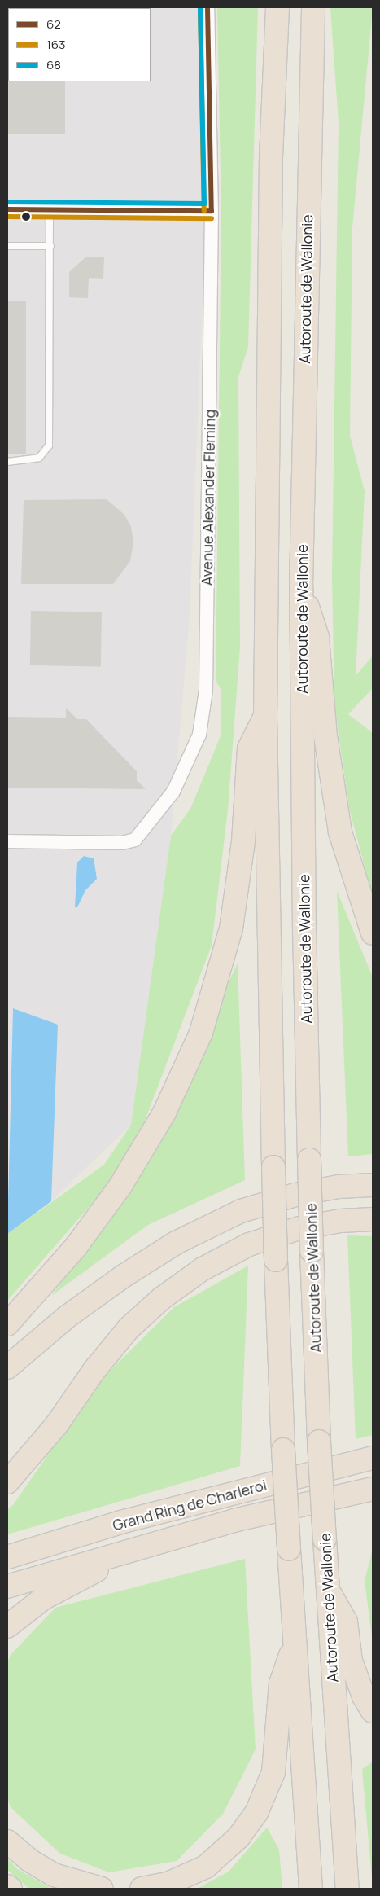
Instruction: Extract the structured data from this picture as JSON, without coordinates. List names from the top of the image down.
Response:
{
  "streets": {
    "highway": ["Autoroute de Wallonie", "Grand Ring de Charleroi"],
    "street": ["Avenue Alexander Fleming"]
  },
  "lines": ["transit line 62", "transit line 163", "transit line 68"],
  "legend": ["62", "163", "68"]
}
